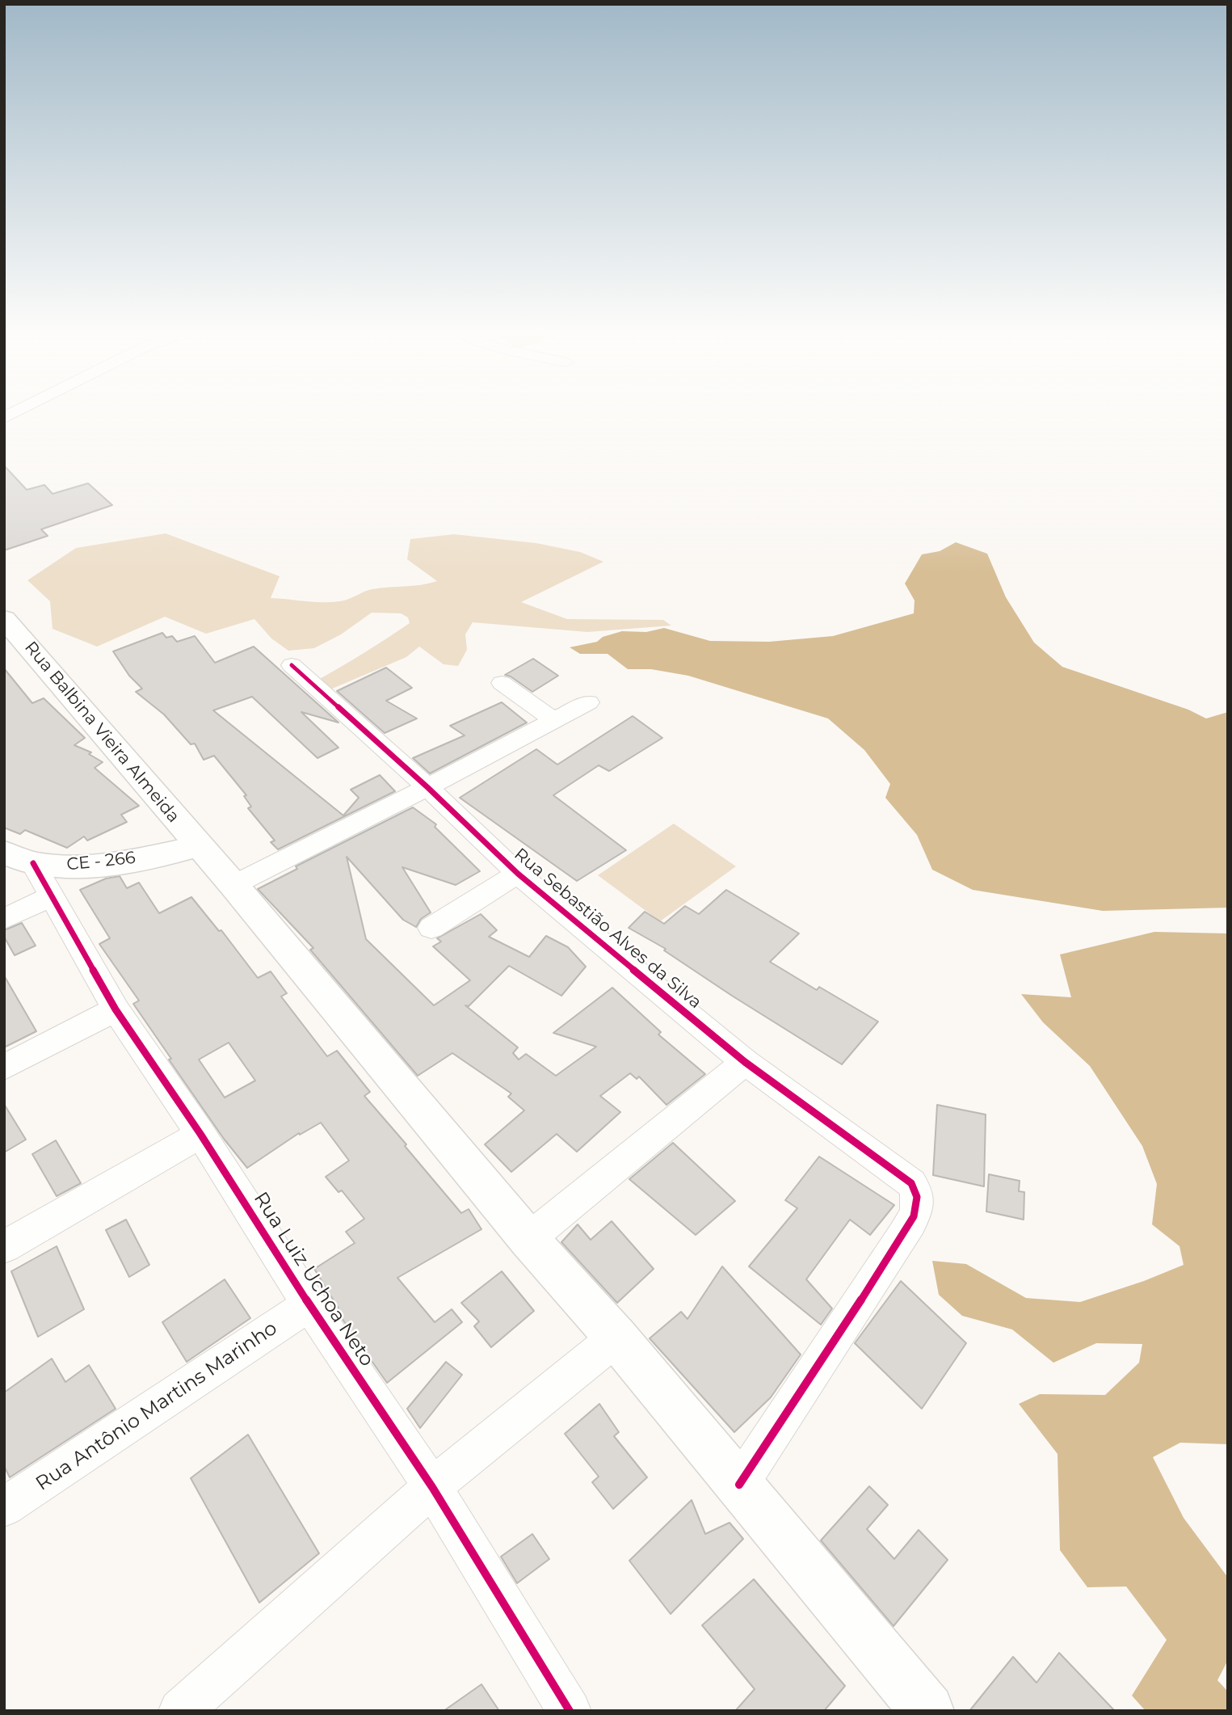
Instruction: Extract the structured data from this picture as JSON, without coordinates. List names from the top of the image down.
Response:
{
  "streets": {
    "main road": ["Rua Balbina Vieira Almeida", "CE - 266"],
    "street": ["Rua Sebastião Alves da Silva", "Rua Luiz Uchoa Neto", "Rua Antônio Martins Marinho"]
  },
  "crossings": [
    ["Rua Balbina Vieira Almeida", "CE - 266"],
    ["Rua Balbina Vieira Almeida", "Rua Sebastião Alves da Silva"],
    ["CE - 266", "Rua Luiz Uchoa Neto"],
    ["Rua Luiz Uchoa Neto", "Rua Antônio Martins Marinho"]
  ]
}
